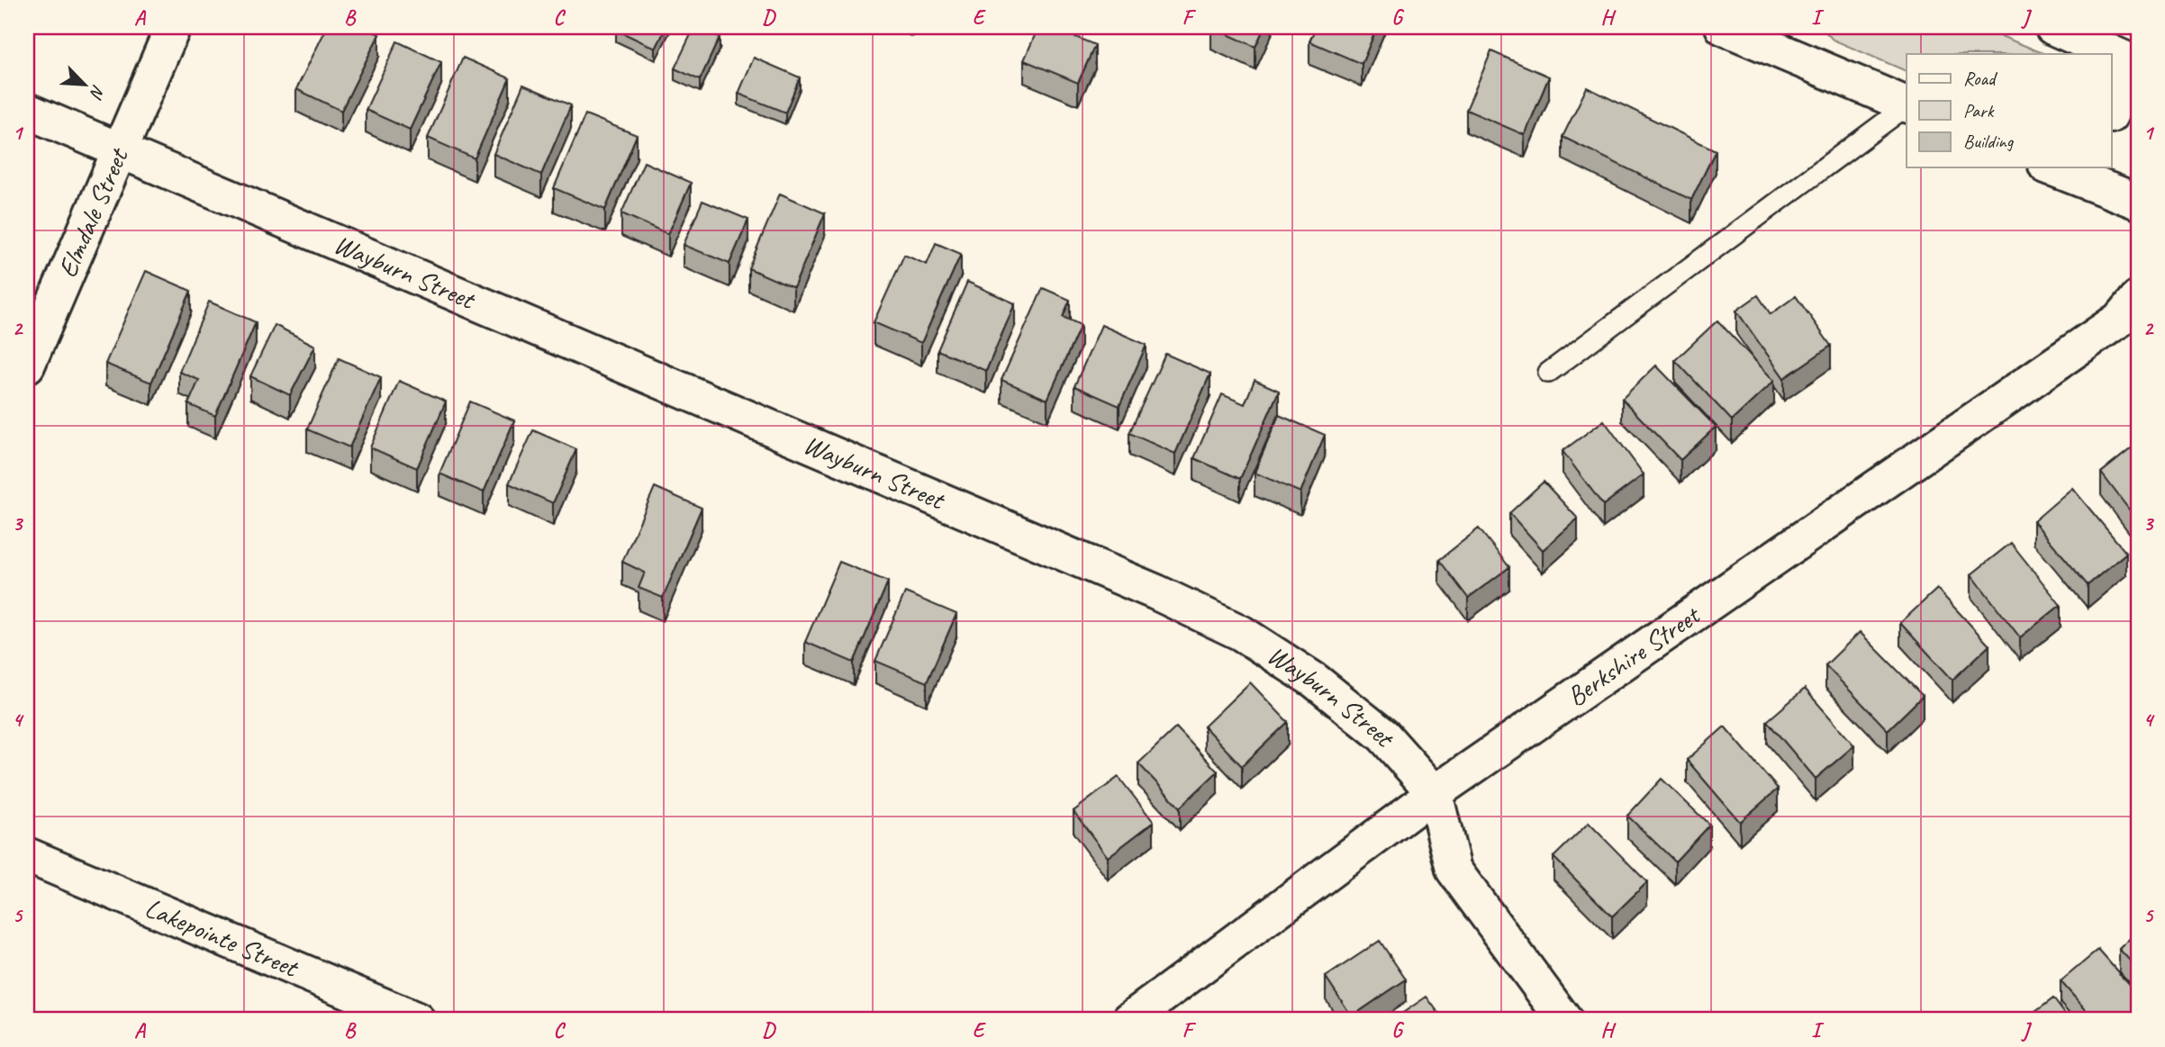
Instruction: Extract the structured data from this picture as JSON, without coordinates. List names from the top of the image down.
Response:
{
  "streets": {
    "street": [
      "Elmdale Street",
      "Wayburn Street",
      "Berkshire Street",
      "Lakepointe Street"
    ]
  },
  "crossings": [
    ["Elmdale Street", "Wayburn Street"],
    ["Wayburn Street", "Berkshire Street"]
  ],
  "legend": ["Road", "Park", "Building"],
  "north": "bottom right",
  "grid": {
    "columns": [
      "A",
      "B",
      "C",
      "D",
      "E",
      "F",
      "G",
      "H",
      "I",
      "J"
    ],
    "rows": [
      "1",
      "2",
      "3",
      "4",
      "5"
    ]
  }
}
